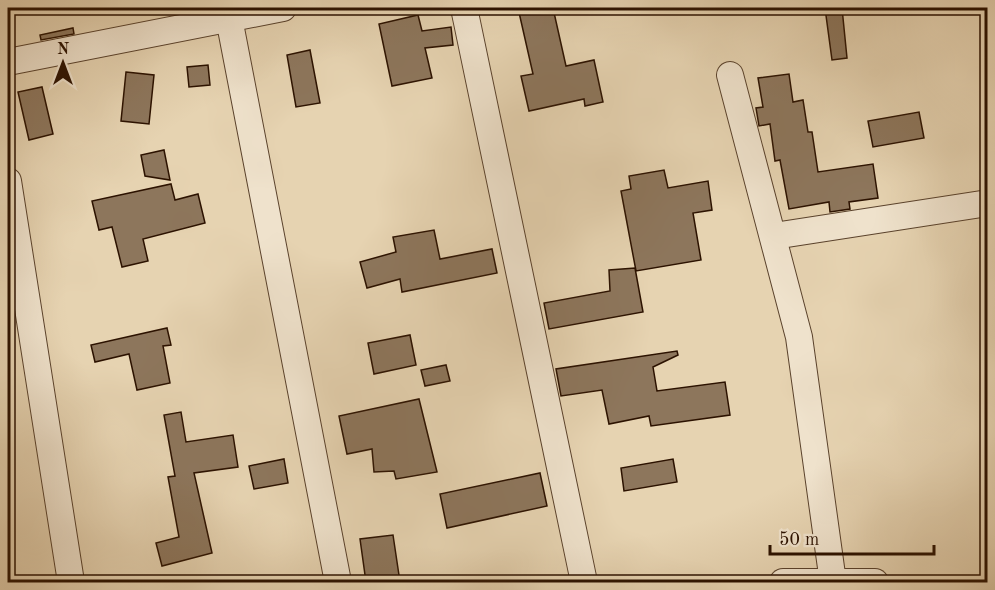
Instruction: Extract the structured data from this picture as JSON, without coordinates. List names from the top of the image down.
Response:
{
  "scale_bar": "50 m",
  "north": "top"
}
